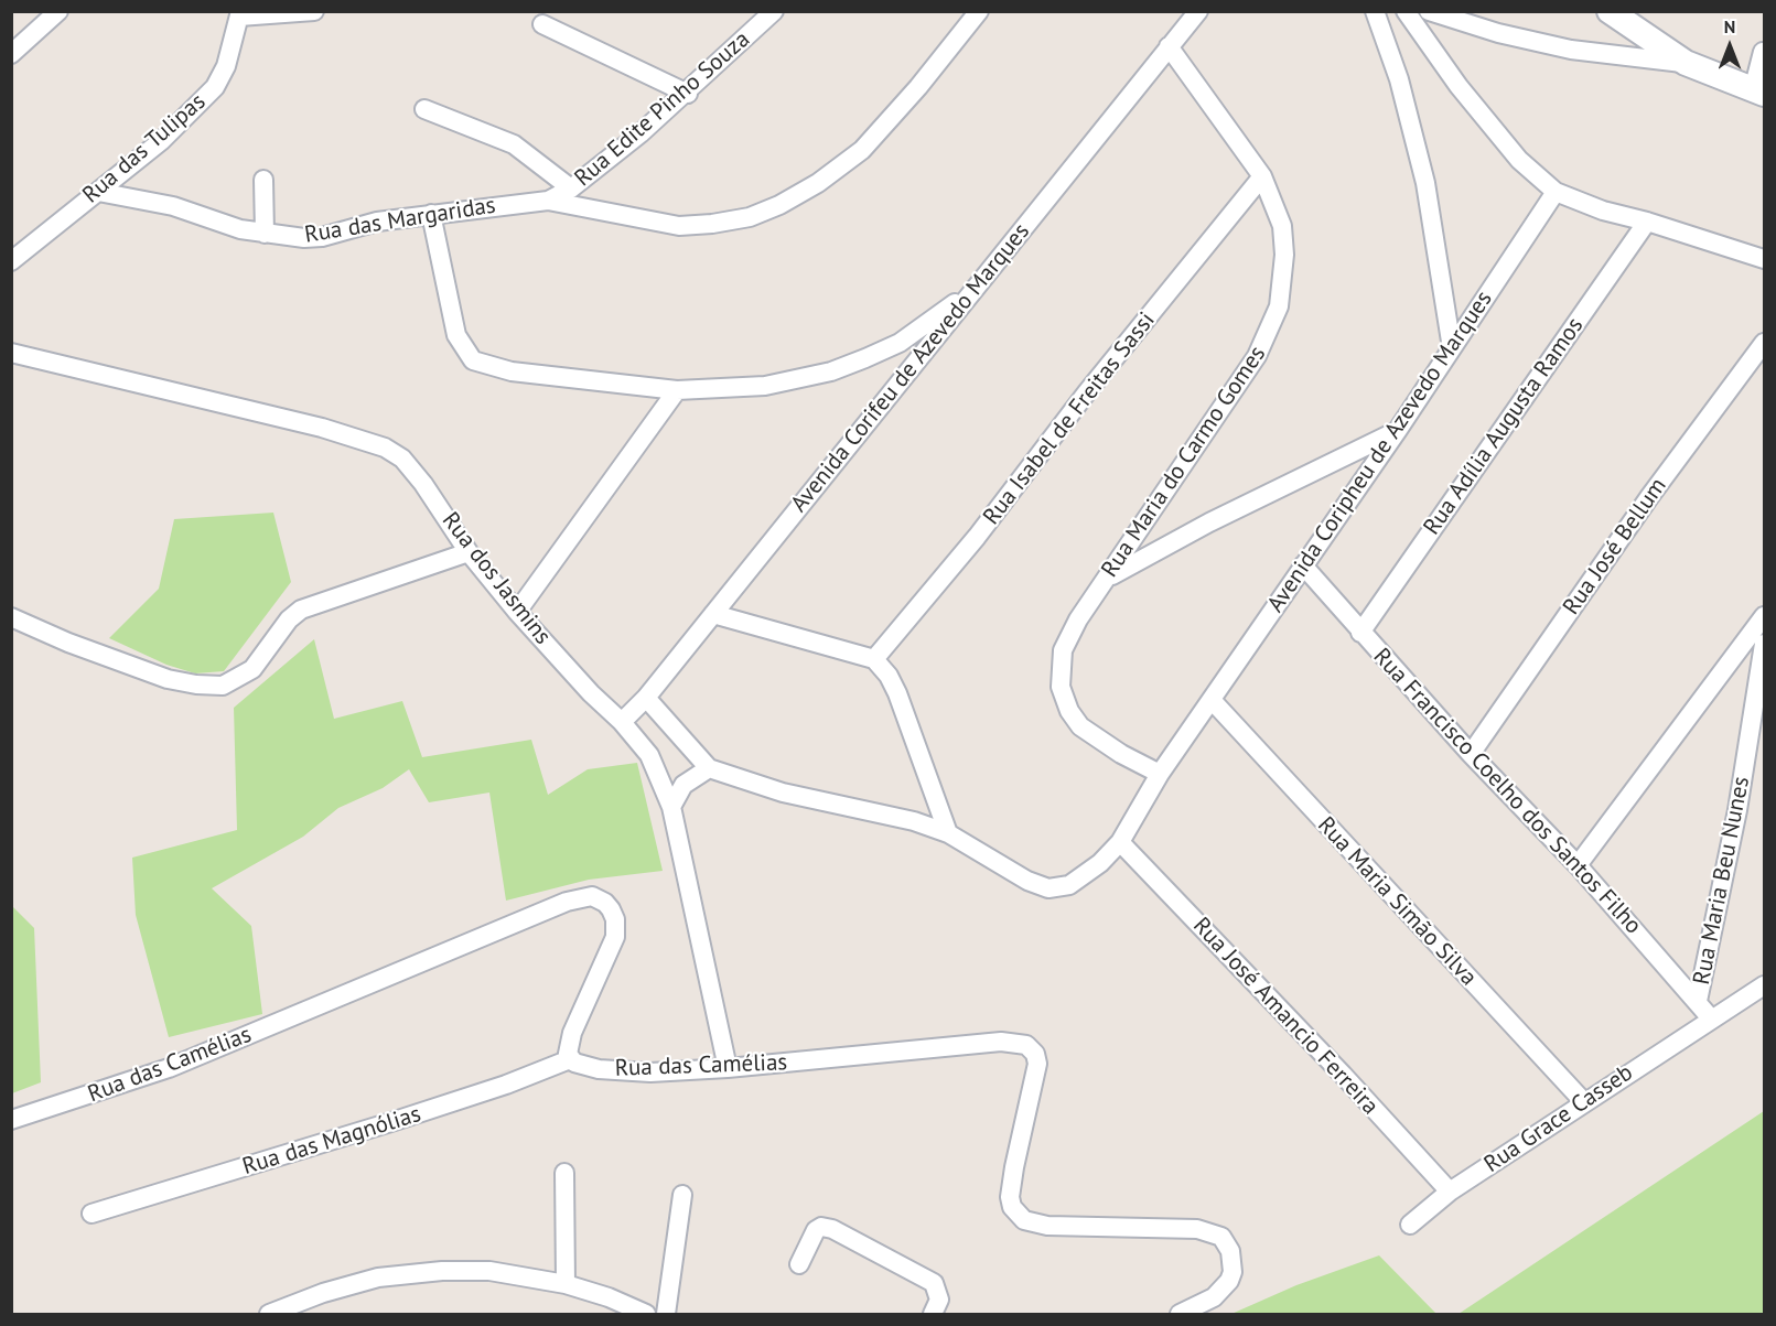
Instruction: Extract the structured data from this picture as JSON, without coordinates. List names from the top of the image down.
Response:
{
  "streets": {
    "street": [
      "Rua Edite Pinho Souza",
      "Rua das Tulipas",
      "Rua das Margaridas",
      "Avenida Corifeu de Azevedo Marques",
      "Rua Isabel de Freitas Sassi",
      "Rua Adília Augusta Ramos",
      "Avenida Coripheu de Azevedo Marques",
      "Rua Maria do Carmo Gomes",
      "Rua José Bellum",
      "Rua dos Jasmins",
      "Rua Francisco Coelho dos Santos Filho",
      "Rua Maria Beu Nunes",
      "Rua Maria Simão Silva",
      "Rua José Amancio Ferreira",
      "Rua das Camélias",
      "Rua Grace Casseb",
      "Rua das Magnólias"
    ]
  },
  "crossings": [
    ["Rua Edite Pinho Souza", "Rua das Margaridas"],
    ["Rua das Tulipas", "Rua das Margaridas"],
    ["Avenida Corifeu de Azevedo Marques", "Rua Maria do Carmo Gomes"],
    ["Avenida Corifeu de Azevedo Marques", "Rua dos Jasmins"],
    ["Rua Isabel de Freitas Sassi", "Rua Maria do Carmo Gomes"],
    ["Rua Adília Augusta Ramos", "Rua Francisco Coelho dos Santos Filho"],
    ["Avenida Coripheu de Azevedo Marques", "Rua Maria do Carmo Gomes"],
    ["Avenida Coripheu de Azevedo Marques", "Rua Francisco Coelho dos Santos Filho"],
    ["Avenida Coripheu de Azevedo Marques", "Rua Maria Simão Silva"],
    ["Avenida Coripheu de Azevedo Marques", "Rua José Amancio Ferreira"],
    ["Rua José Bellum", "Rua Francisco Coelho dos Santos Filho"],
    ["Rua dos Jasmins", "Rua das Camélias"],
    ["Rua Francisco Coelho dos Santos Filho", "Rua Maria Beu Nunes"],
    ["Rua Francisco Coelho dos Santos Filho", "Rua Grace Casseb"],
    ["Rua Maria Simão Silva", "Rua Grace Casseb"],
    ["Rua José Amancio Ferreira", "Rua Grace Casseb"],
    ["Rua das Camélias", "Rua das Magnólias"]
  ],
  "north": "top"
}
